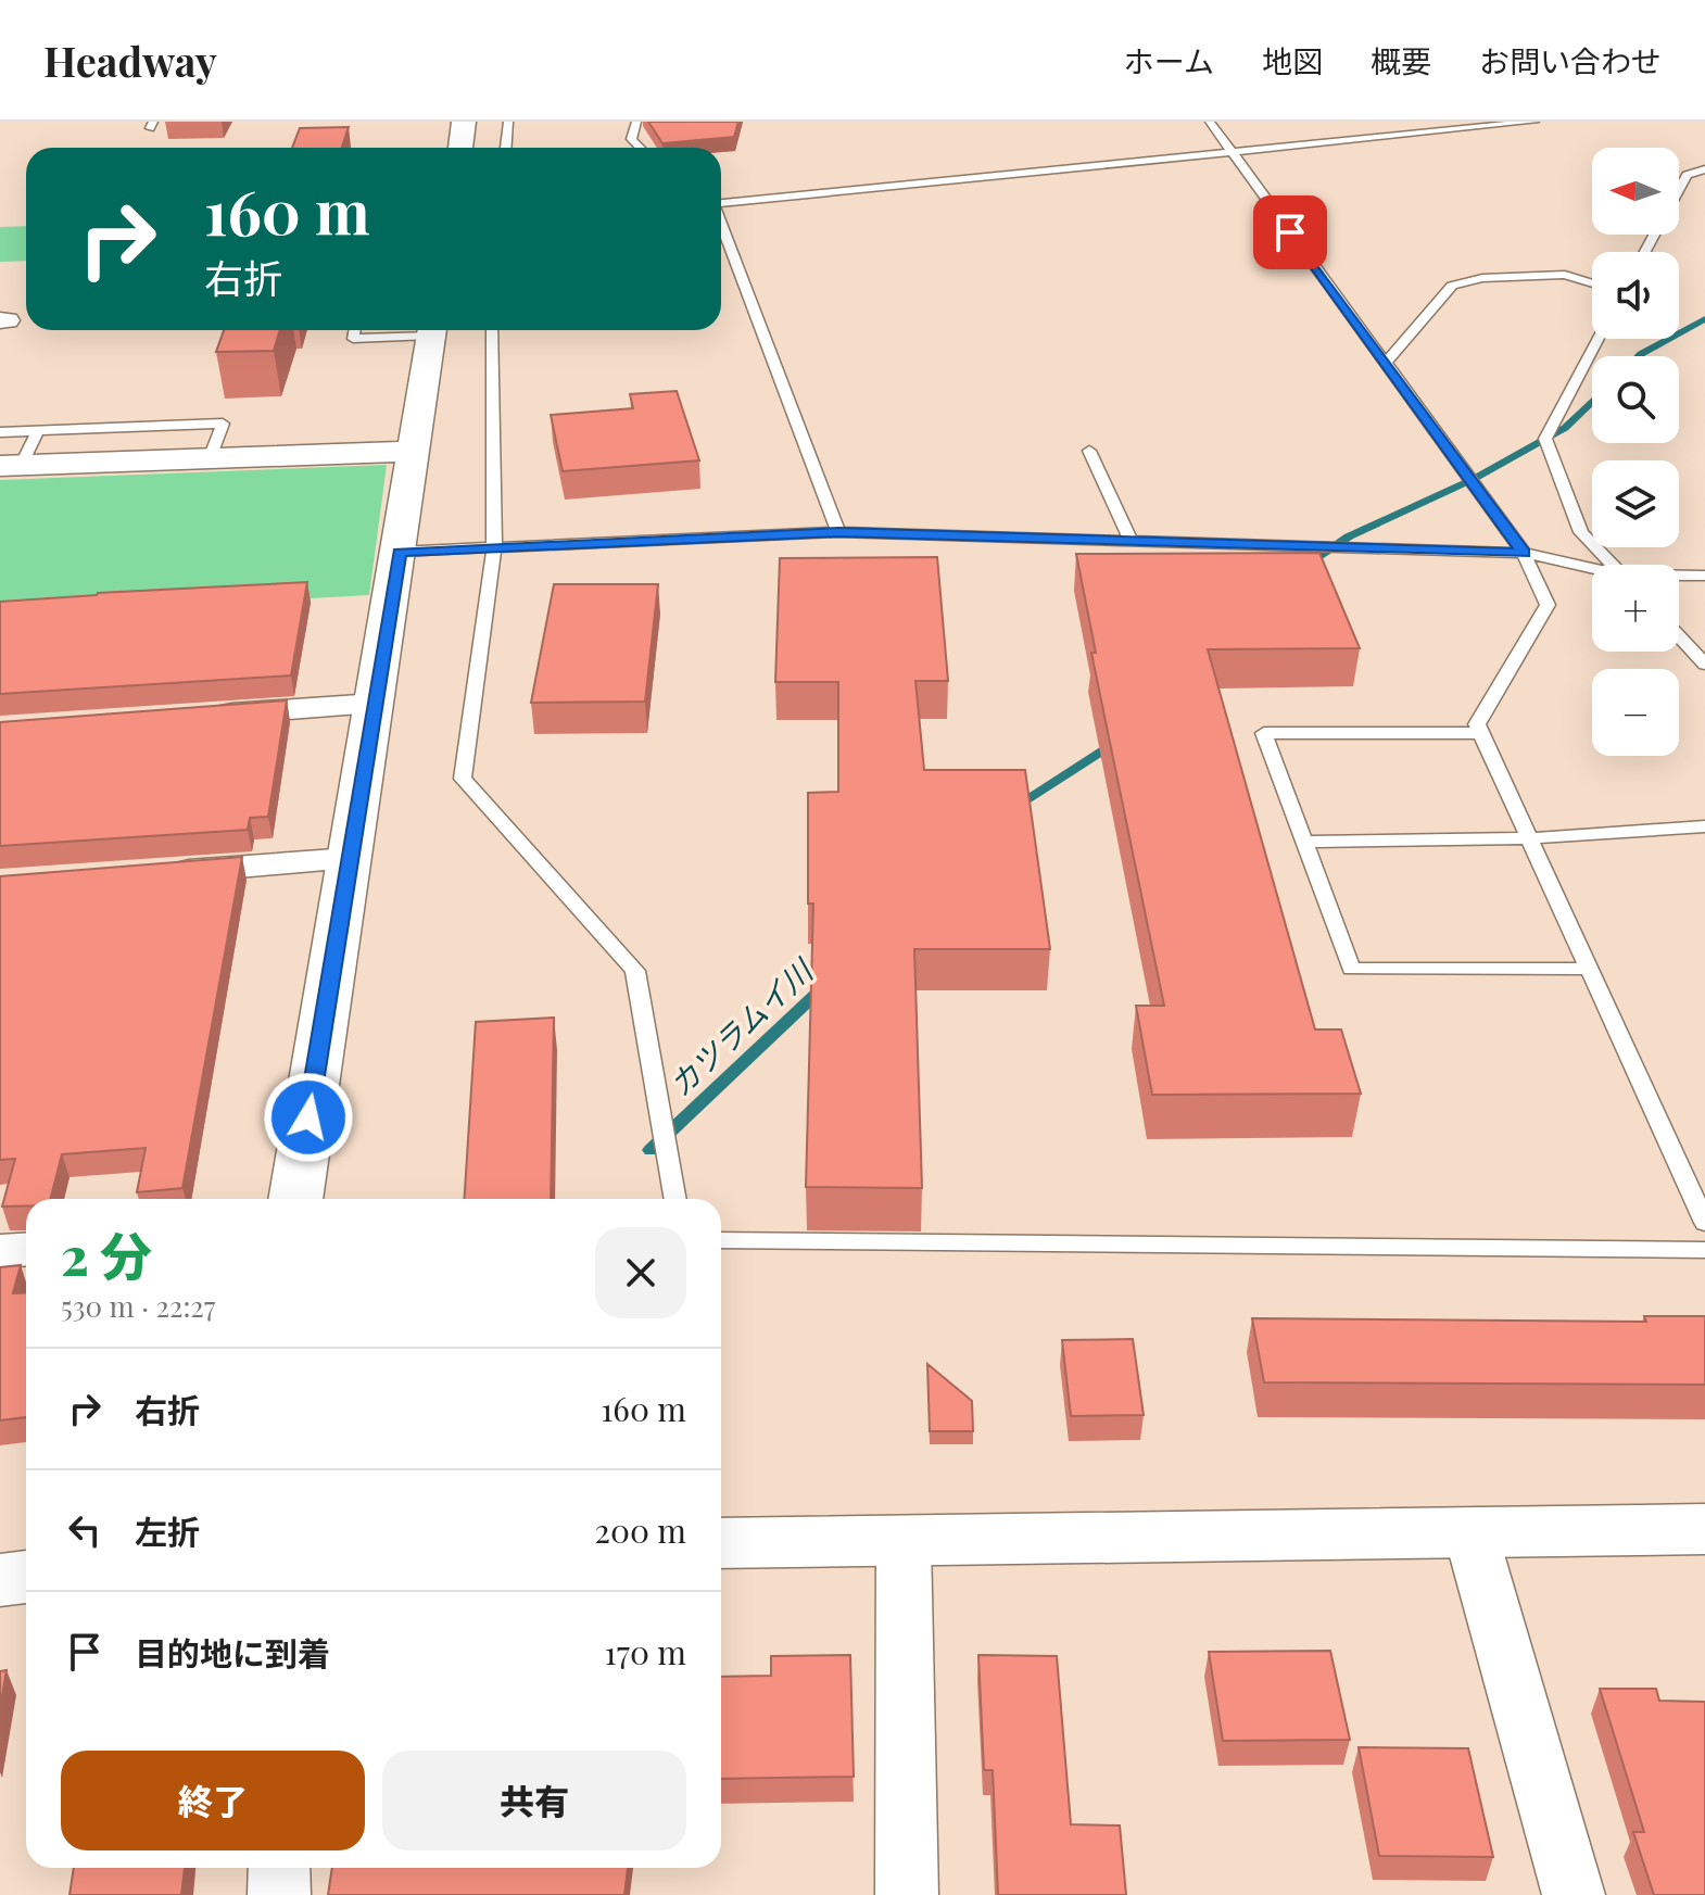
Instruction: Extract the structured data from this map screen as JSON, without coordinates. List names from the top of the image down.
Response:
{
  "water": ["カツラムイ川"],
  "north": "left",
  "page": {
    "header": "Headway",
    "nav": [
      "ホーム",
      "地図",
      "概要",
      "お問い合わせ"
    ],
    "map_buttons": ["+", "−"],
    "turn": ["160 m", "右折"],
    "heading": ["2 分", "530 m · 22:27"],
    "list": [
      {
        "name": "右折",
        "value": "160 m"
      },
      {
        "name": "左折",
        "value": "200 m"
      },
      {
        "name": "目的地に到着",
        "value": "170 m"
      }
    ],
    "buttons": ["終了", "共有"]
  }
}
